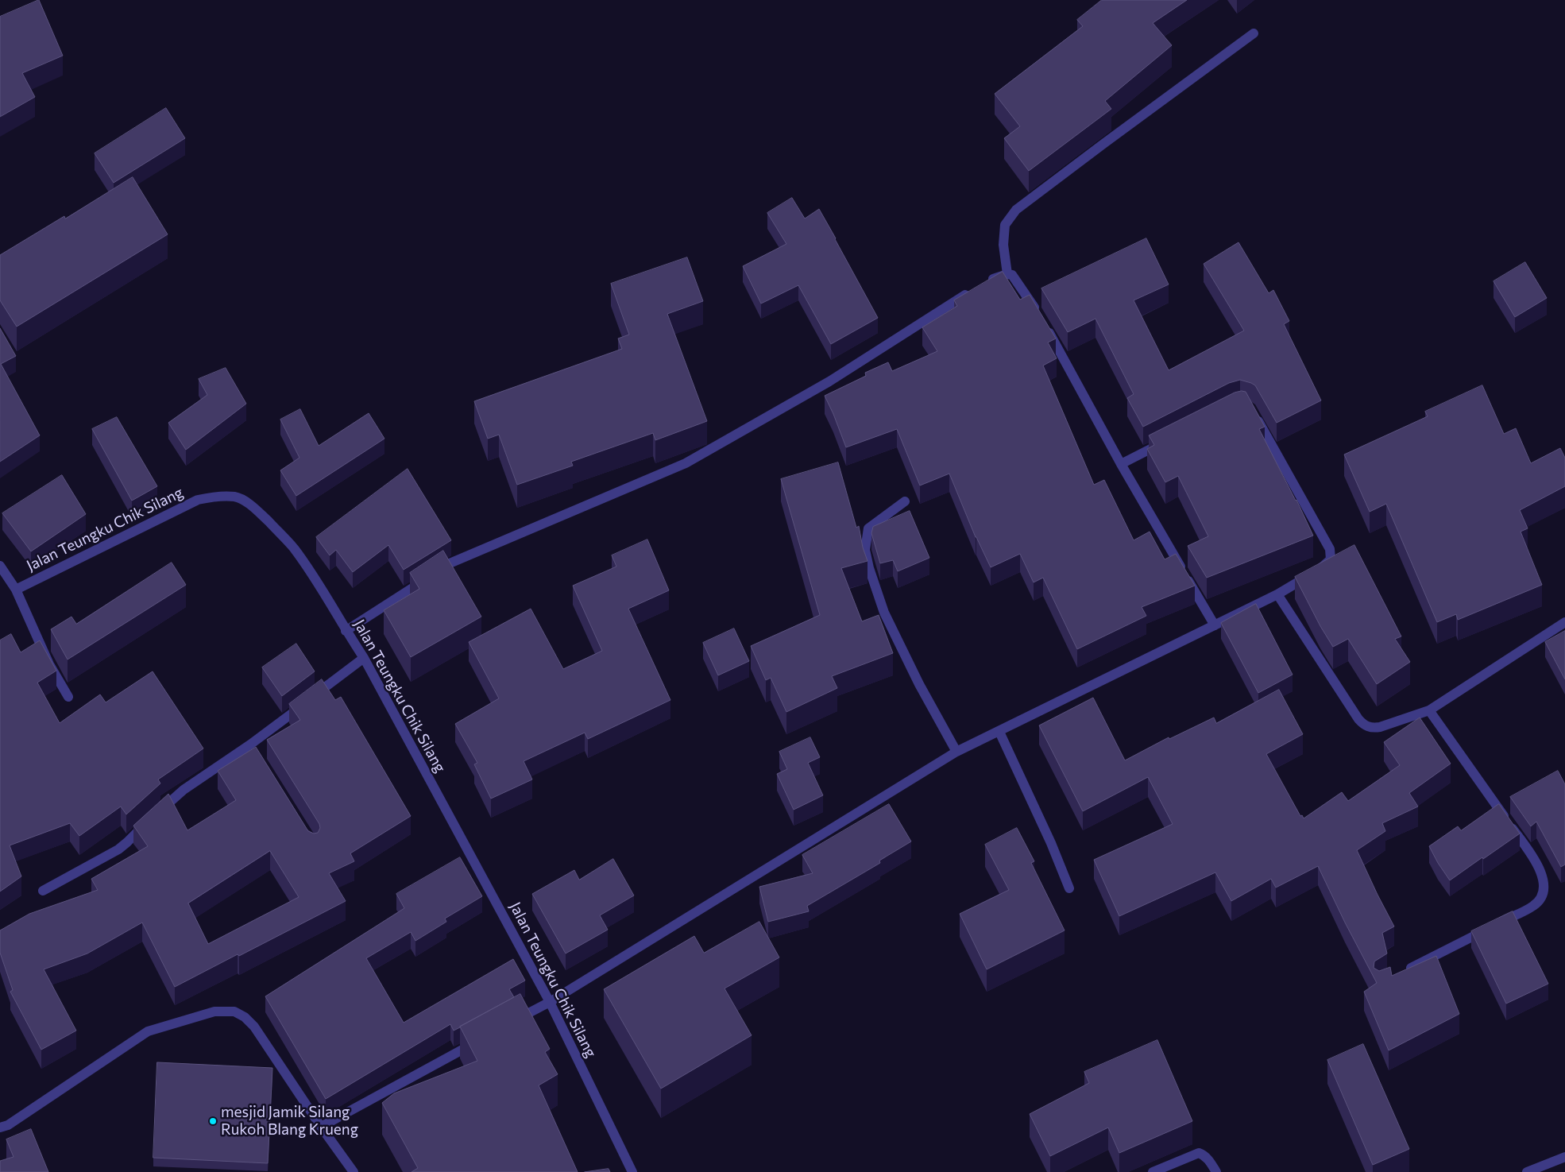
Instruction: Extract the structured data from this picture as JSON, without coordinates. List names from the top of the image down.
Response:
{
  "streets": {
    "street": ["Jalan Teungku Chik Silang"]
  },
  "places": ["mesjid Jamik Silang Rukoh Blang Krueng"]
}
